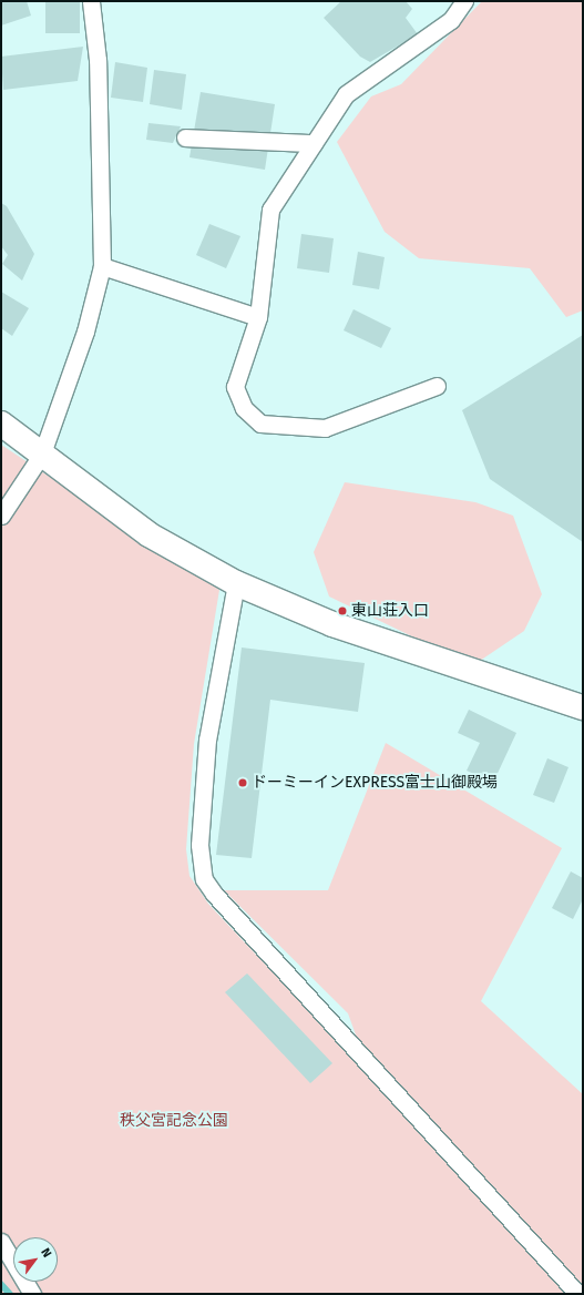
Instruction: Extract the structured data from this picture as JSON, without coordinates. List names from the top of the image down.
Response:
{
  "parks": ["秩父宮記念公園"],
  "places": ["東山荘入口", "ドーミーインEXPRESS富士山御殿場"],
  "north": "top right"
}
